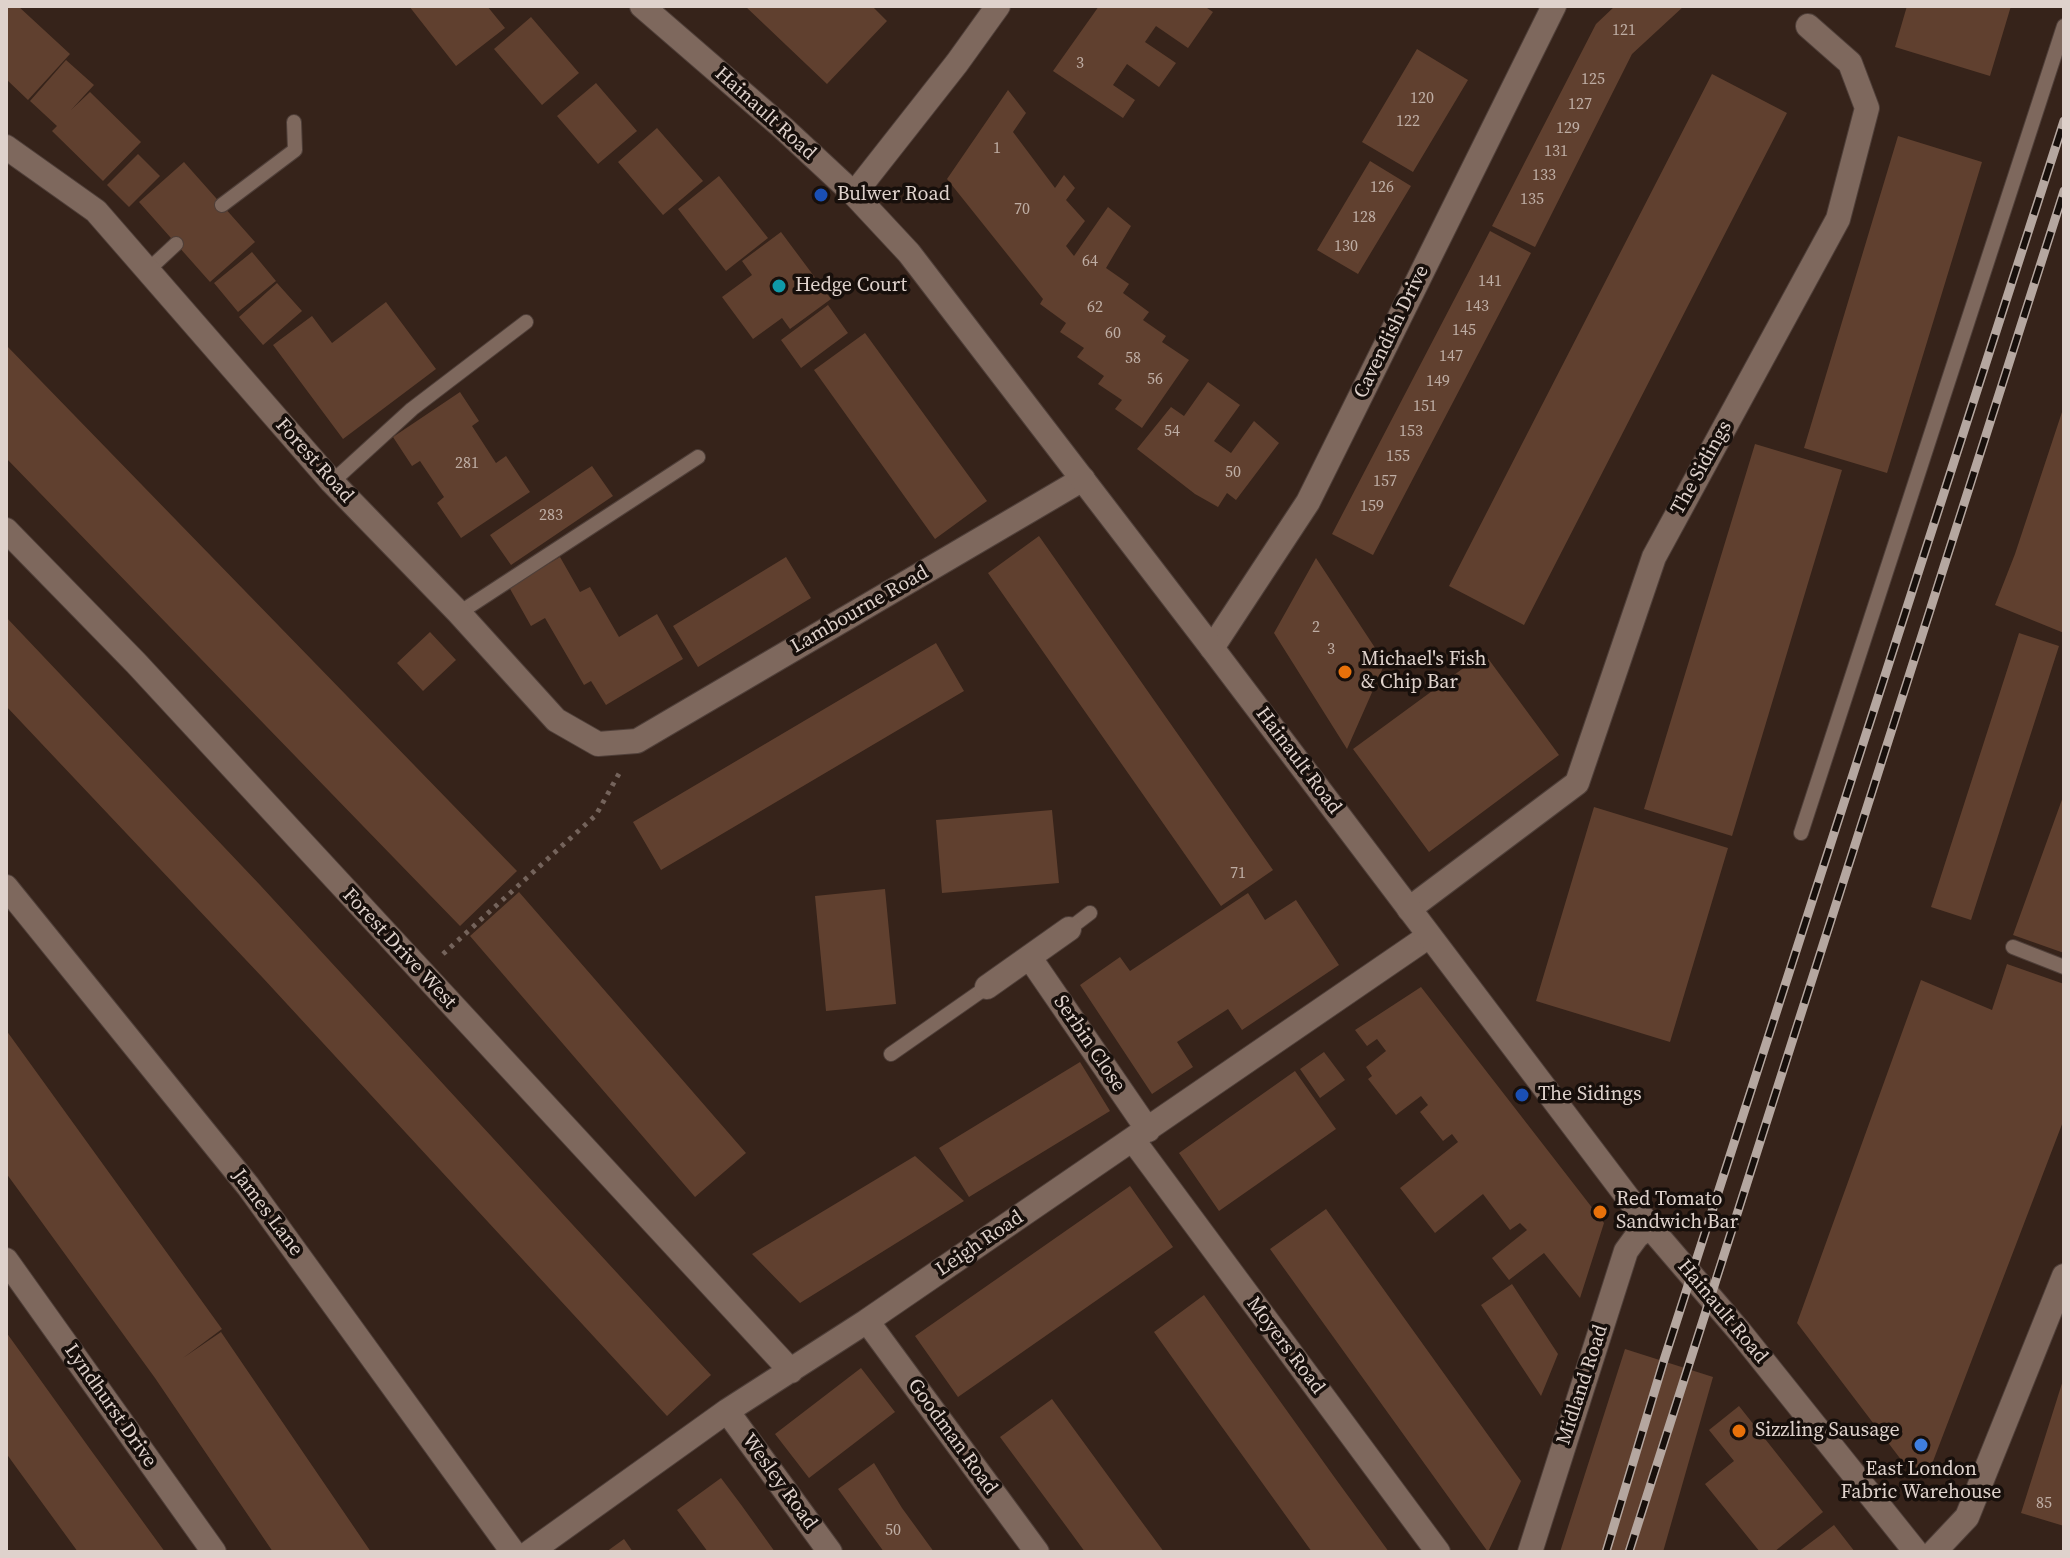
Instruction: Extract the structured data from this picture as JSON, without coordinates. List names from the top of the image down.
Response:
{
  "streets": {
    "street": [
      "Hainault Road",
      "Cavendish Drive",
      "Forest Road",
      "The Sidings",
      "Lambourne Road",
      "Forest Drive West",
      "Serbin Close",
      "James Lane",
      "Leigh Road",
      "Moyers Road",
      "Midland Road",
      "Lyndhurst Drive",
      "Goodman Road",
      "Wesley Road"
    ]
  },
  "crossings": [
    ["Hainault Road", "Cavendish Drive"],
    ["Hainault Road", "The Sidings"],
    ["Hainault Road", "Lambourne Road"],
    ["Hainault Road", "Leigh Road"],
    ["Hainault Road", "Midland Road"],
    ["Forest Road", "Lambourne Road"],
    ["Forest Drive West", "Leigh Road"],
    ["Serbin Close", "Leigh Road"],
    ["Serbin Close", "Moyers Road"],
    ["Leigh Road", "Moyers Road"],
    ["Leigh Road", "Goodman Road"],
    ["Leigh Road", "Wesley Road"]
  ],
  "places": [
    "Bulwer Road",
    "Hedge Court",
    "Michael's Fish & Chip Bar",
    "The Sidings",
    "Red Tomato Sandwich Bar",
    "Sizzling Sausage",
    "East London Fabric Warehouse"
  ],
  "house_numbers": [
    "121",
    "3",
    "125",
    "120",
    "127",
    "122",
    "129",
    "1",
    "131",
    "133",
    "126",
    "135",
    "70",
    "128",
    "130",
    "64",
    "141",
    "143",
    "62",
    "145",
    "60",
    "147",
    "58",
    "56",
    "149",
    "151",
    "54",
    "153",
    "155",
    "281",
    "50",
    "157",
    "159",
    "283",
    "2",
    "3",
    "71",
    "85",
    "50"
  ]
}
